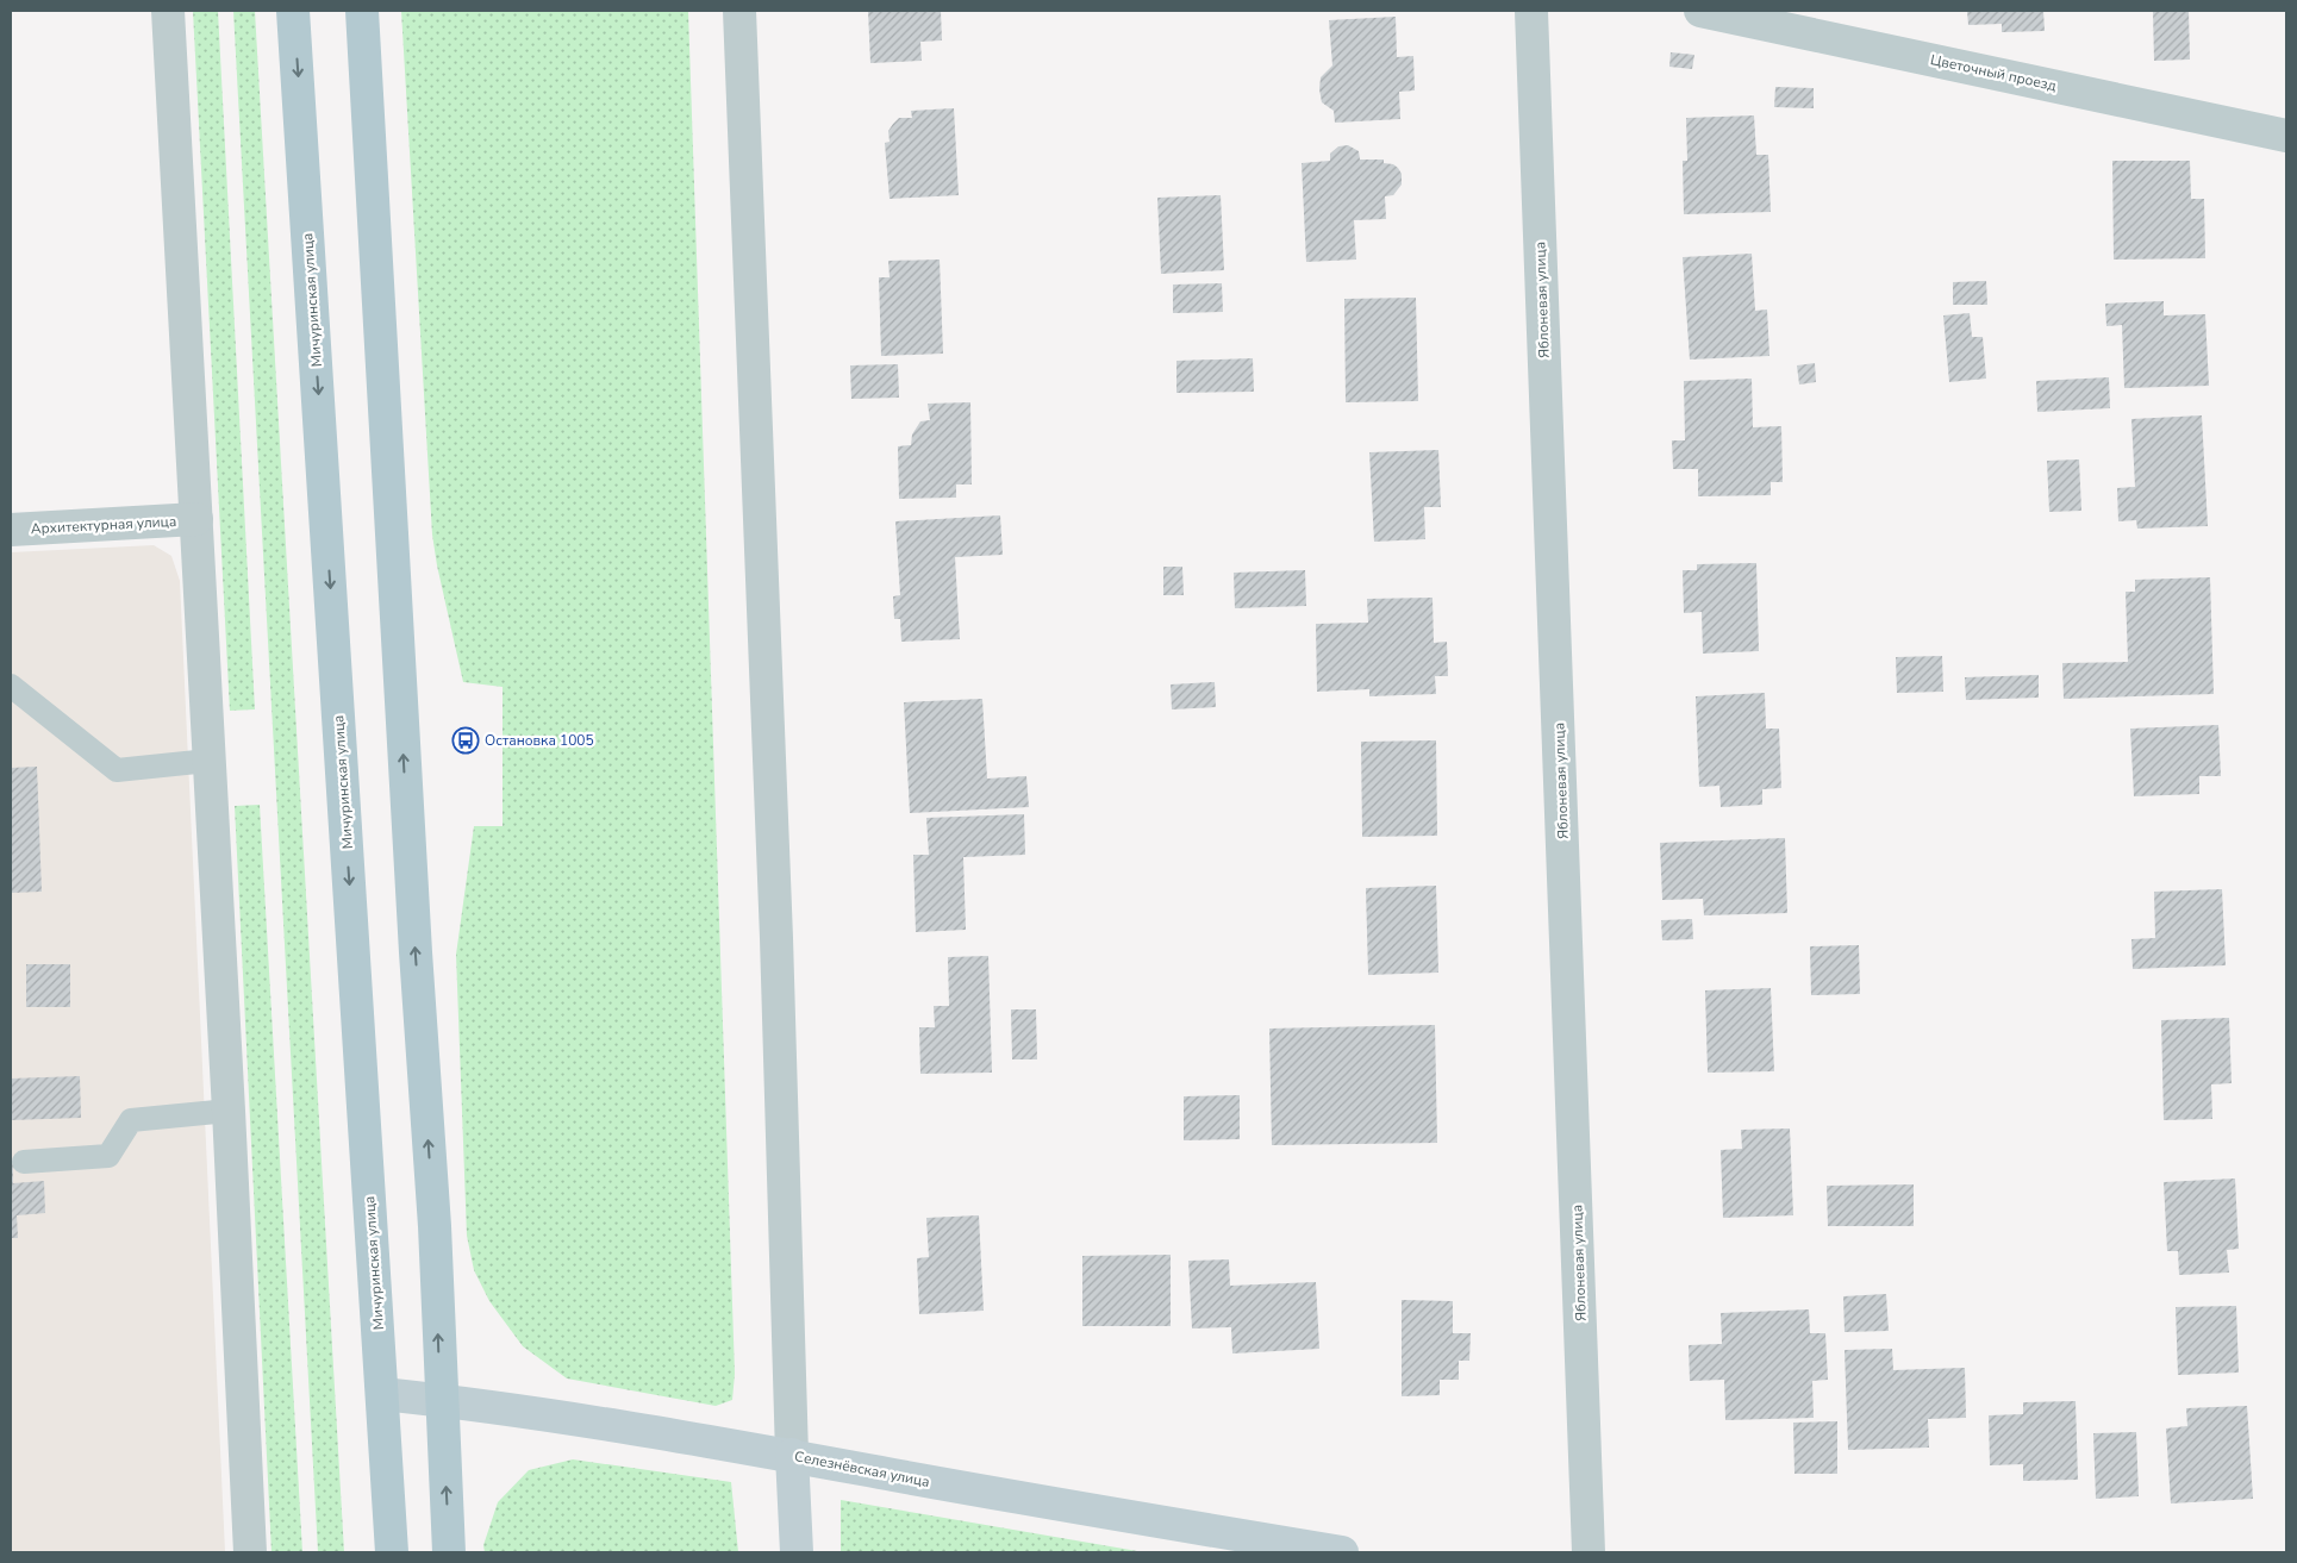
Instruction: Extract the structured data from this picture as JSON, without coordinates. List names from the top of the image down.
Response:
{
  "streets": {
    "main road": ["Мичуринская улица"],
    "street": [
      "Цветочный проезд",
      "Яблоневая улица",
      "Архитектурная улица",
      "Селезнёвская улица"
    ]
  },
  "crossings": [
    ["Мичуринская улица", "Селезнёвская улица"]
  ],
  "places": {
    "bus stop": ["Остановка 1005"]
  }
}
